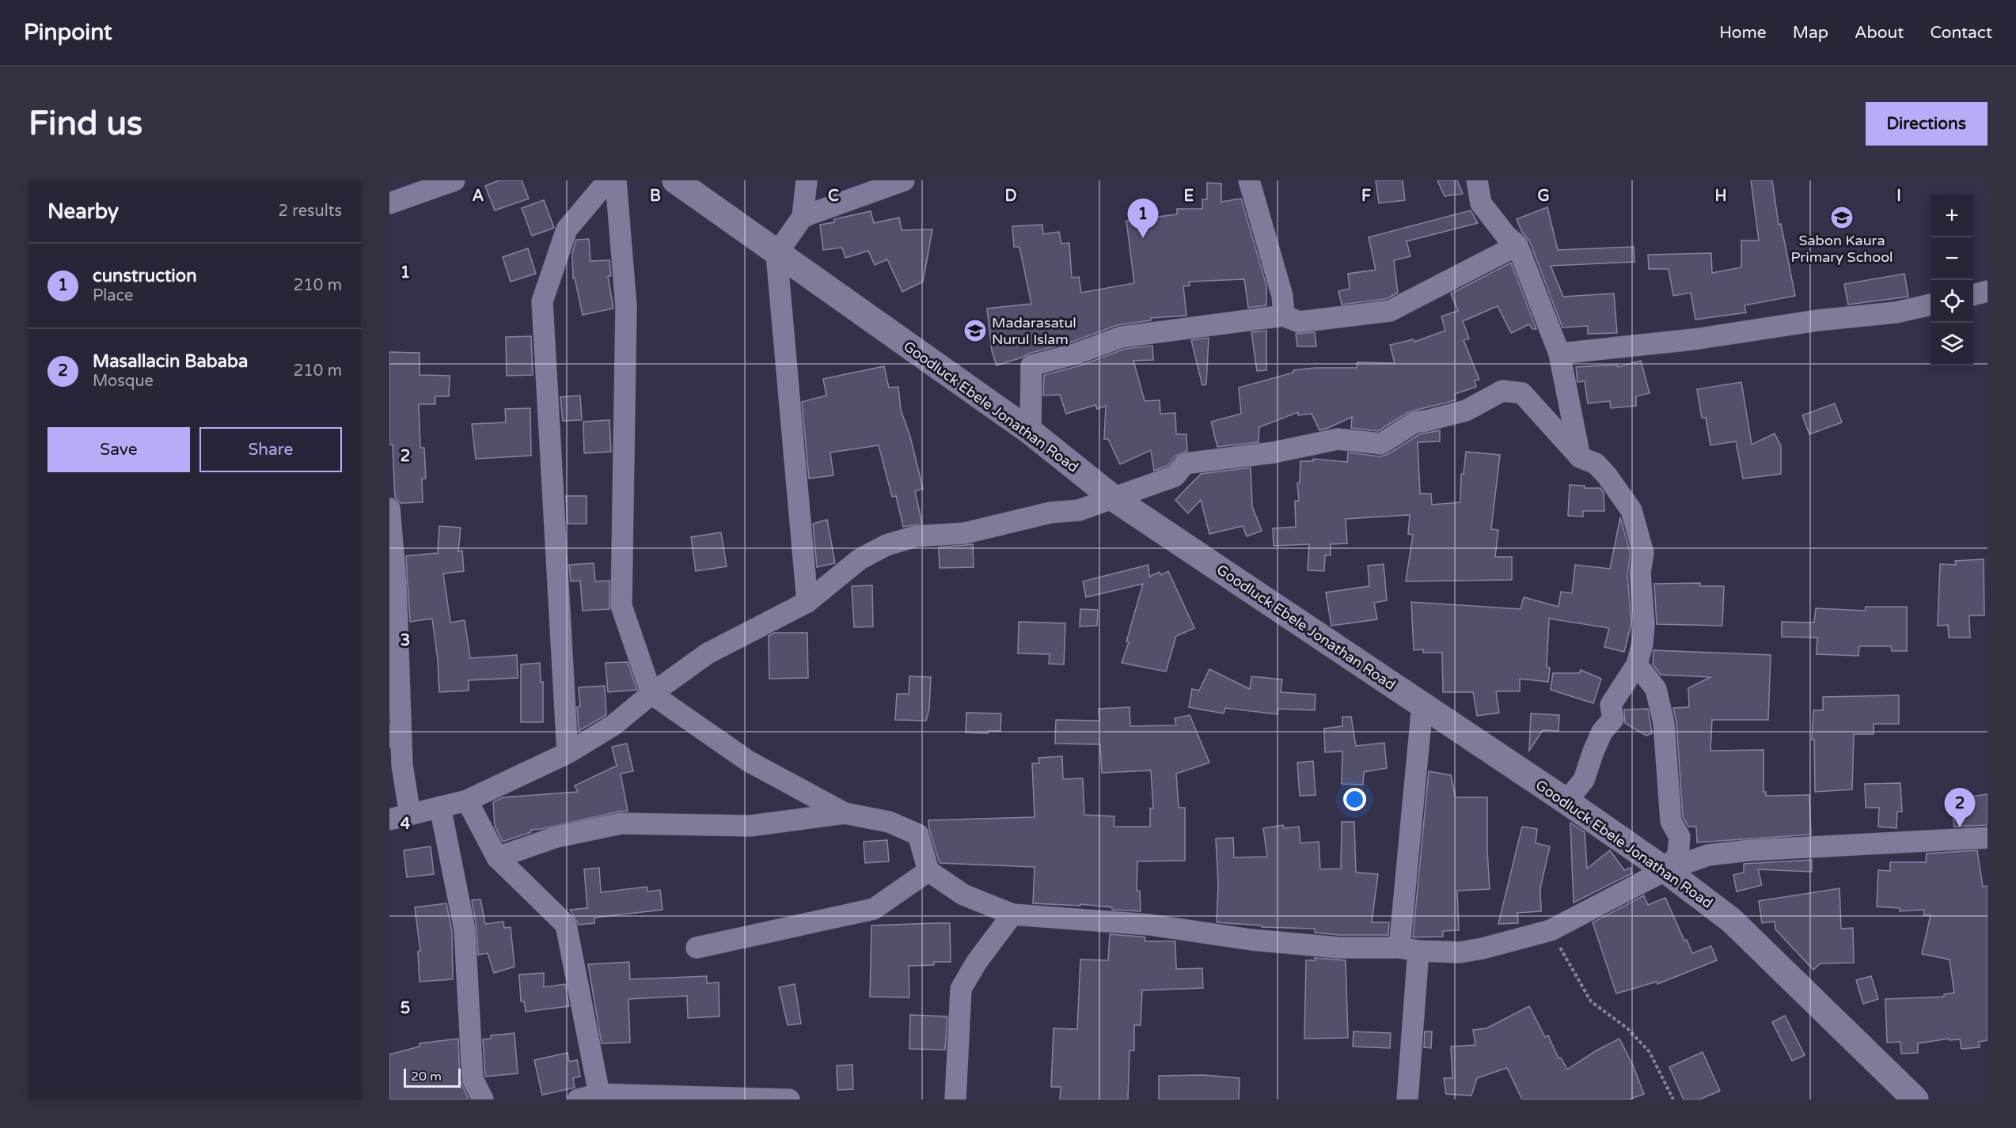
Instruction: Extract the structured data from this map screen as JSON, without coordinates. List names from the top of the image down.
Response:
{
  "streets": {
    "main road": ["Goodluck Ebele Jonathan Road"]
  },
  "places": {
    "school or university": ["Sabon Kaura Primary School", "Madarasatul Nurul Islam"]
  },
  "scale_bar": "20 m",
  "page": {
    "header": "Pinpoint",
    "nav": [
      "Home",
      "Map",
      "About",
      "Contact"
    ],
    "buttons": [
      "Directions",
      ["Save", "Share"]
    ],
    "title": "Find us",
    "heading": ["Nearby", "2 results"],
    "map_buttons": ["+", "−"],
    "pins": ["1", "2"],
    "list": [
      {
        "mark": "1",
        "name": "cunstruction",
        "note": "Place",
        "value": "210 m"
      },
      {
        "mark": "2",
        "name": "Masallacin Bababa",
        "note": "Mosque",
        "value": "210 m"
      }
    ],
    "scale": "20 m"
  },
  "grid": {
    "columns": [
      "A",
      "B",
      "C",
      "D",
      "E",
      "F",
      "G",
      "H",
      "I"
    ],
    "rows": [
      "1",
      "2",
      "3",
      "4",
      "5"
    ]
  }
}
